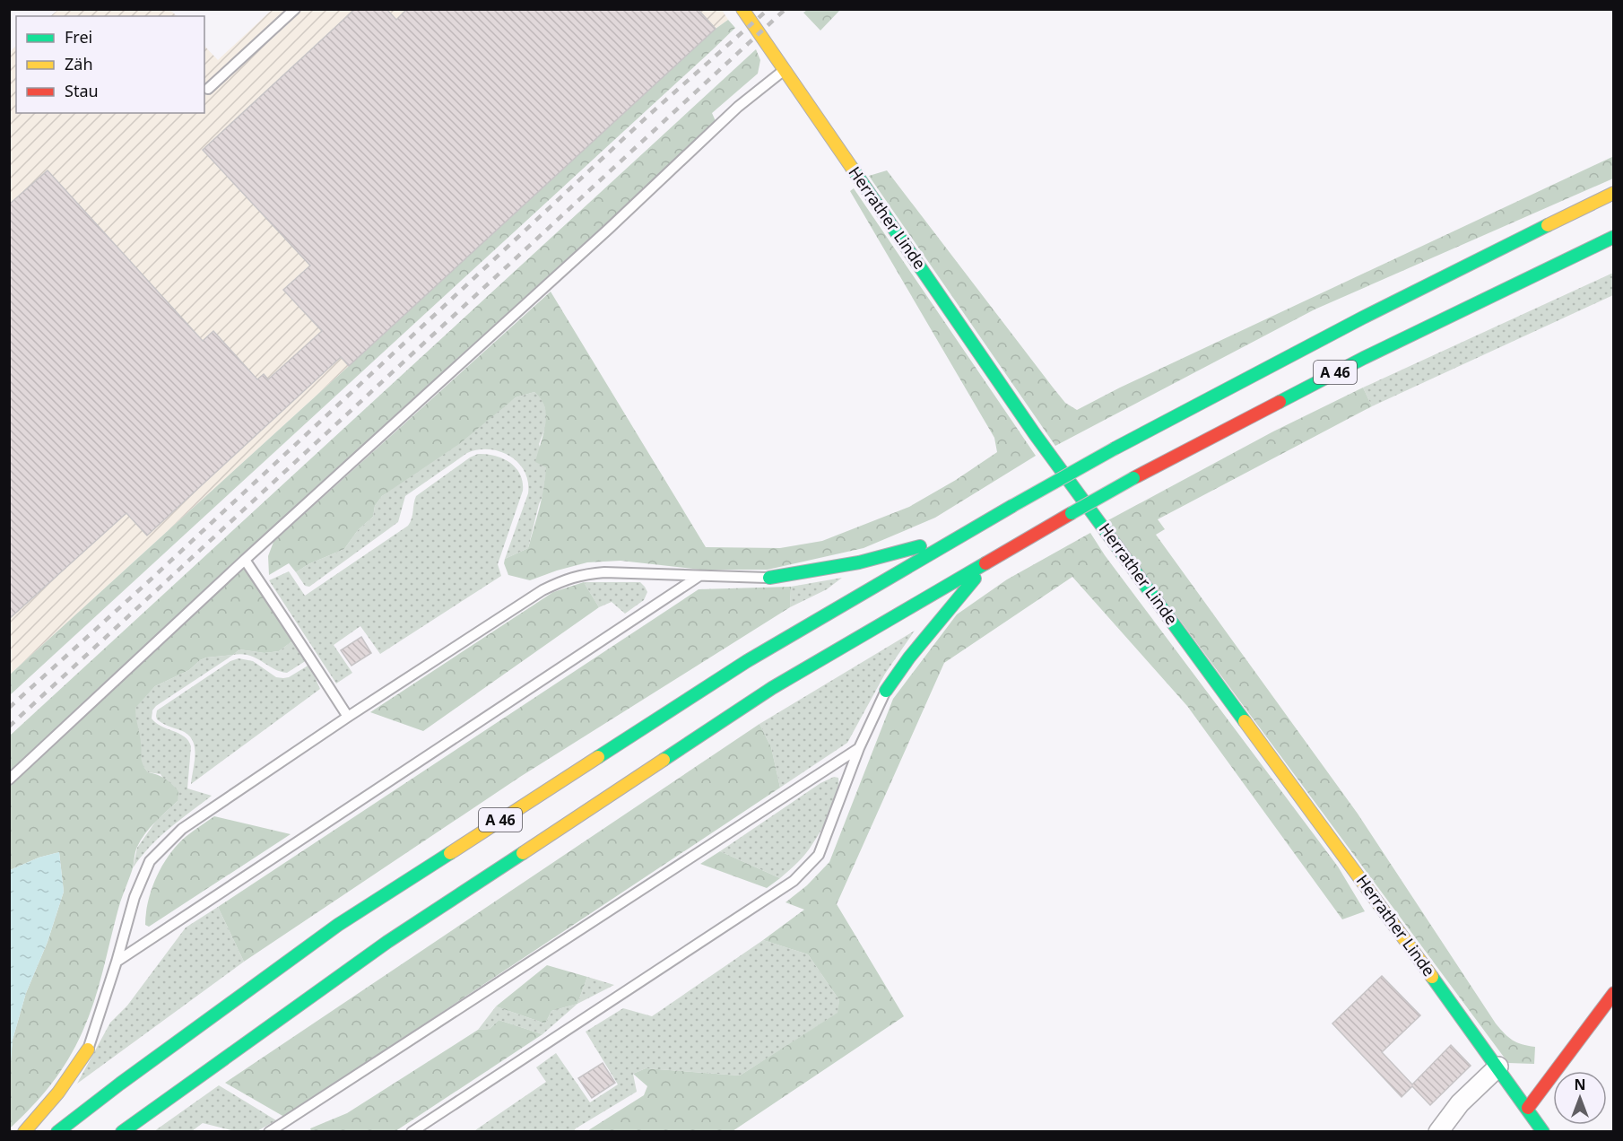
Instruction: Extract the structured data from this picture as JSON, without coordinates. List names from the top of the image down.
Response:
{
  "streets": {
    "main road": ["Herrather Linde", "A 46"]
  },
  "legend": ["Frei", "Zäh", "Stau"],
  "north": "top"
}
